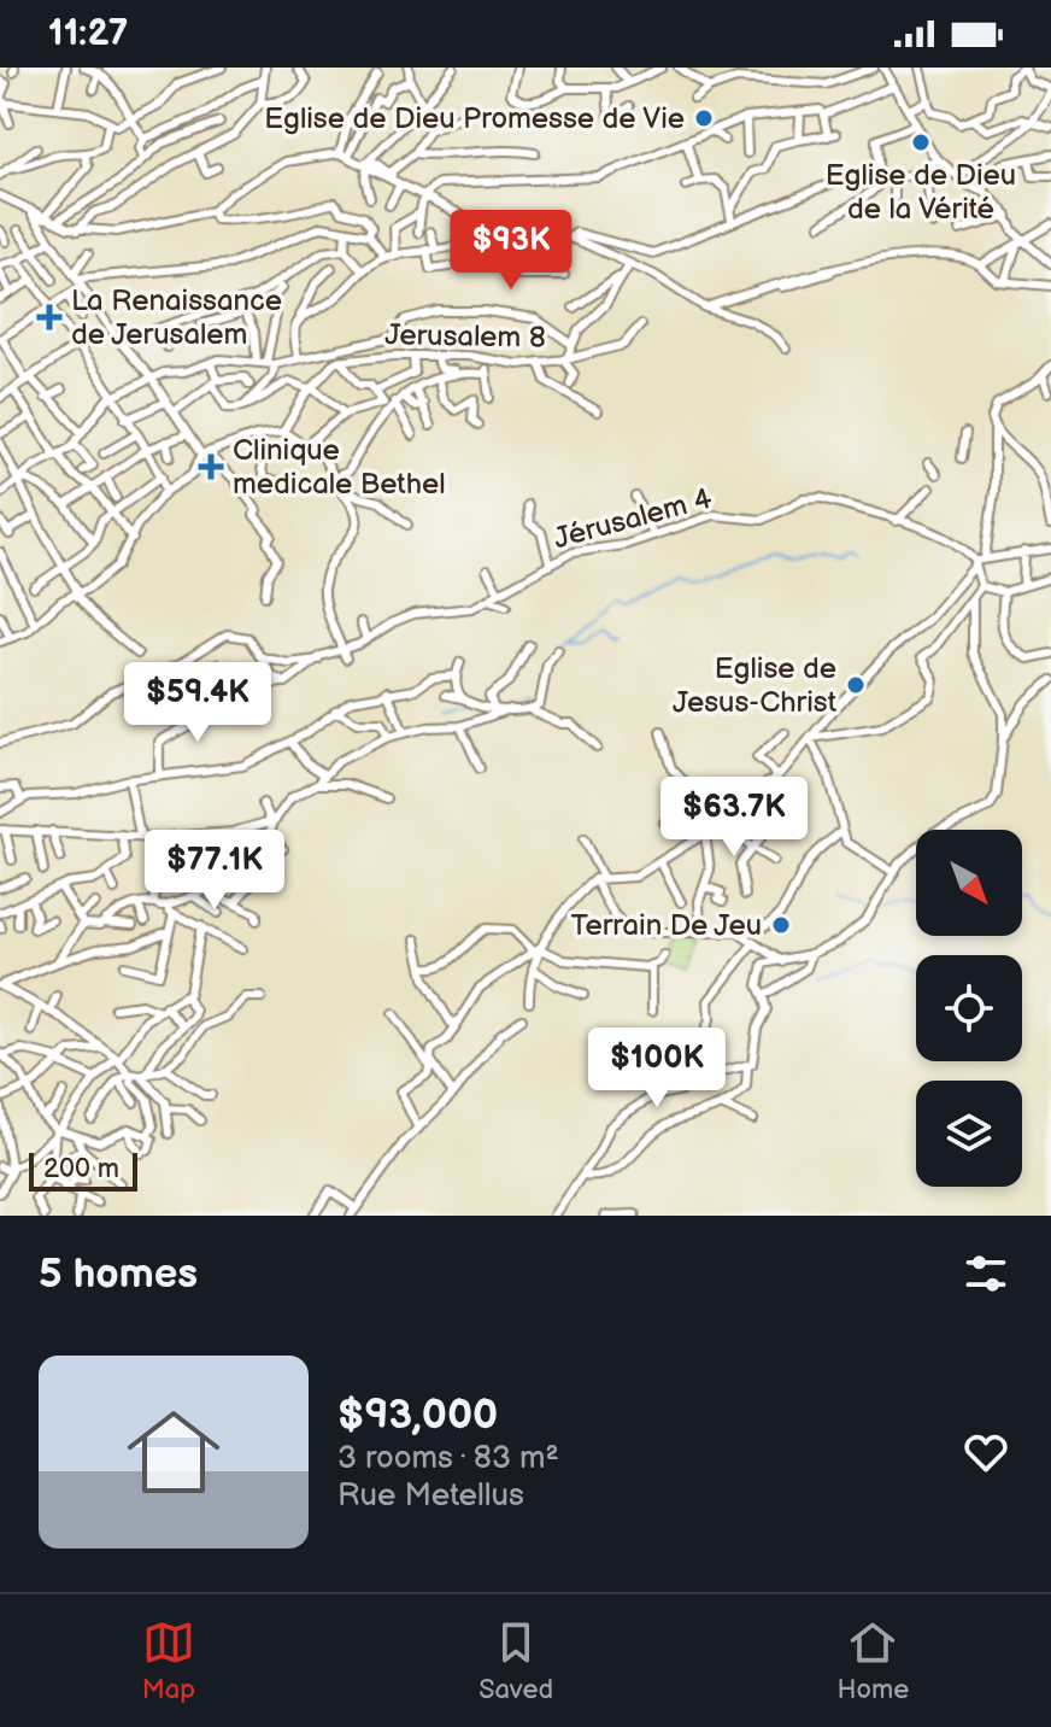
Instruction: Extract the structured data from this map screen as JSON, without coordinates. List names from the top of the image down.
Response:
{
  "streets": {
    "street": ["Jerusalem 8", "Jérusalem 4"]
  },
  "places": {
    "other": [
      "Eglise de Dieu Promesse de Vie",
      "Eglise de Dieu de la Vérité",
      "Eglise de Jesus-Christ",
      "Terrain De Jeu"
    ],
    "health": ["La Renaissance de Jerusalem", "Clinique medicale Bethel"]
  },
  "scale_bar": "200 m",
  "north": "bottom right",
  "page": {
    "status": "11:27",
    "price": [
      "$93K",
      "$59.4K",
      "$63.7K",
      "$77.1K",
      "$100K"
    ],
    "scale": "200 m",
    "heading": "5 homes",
    "list": [
      {
        "name": "$93,000",
        "note": "3 rooms · 83 m² · Rue Metellus"
      }
    ],
    "tabs": ["Map", "Saved", "Home"]
  }
}
